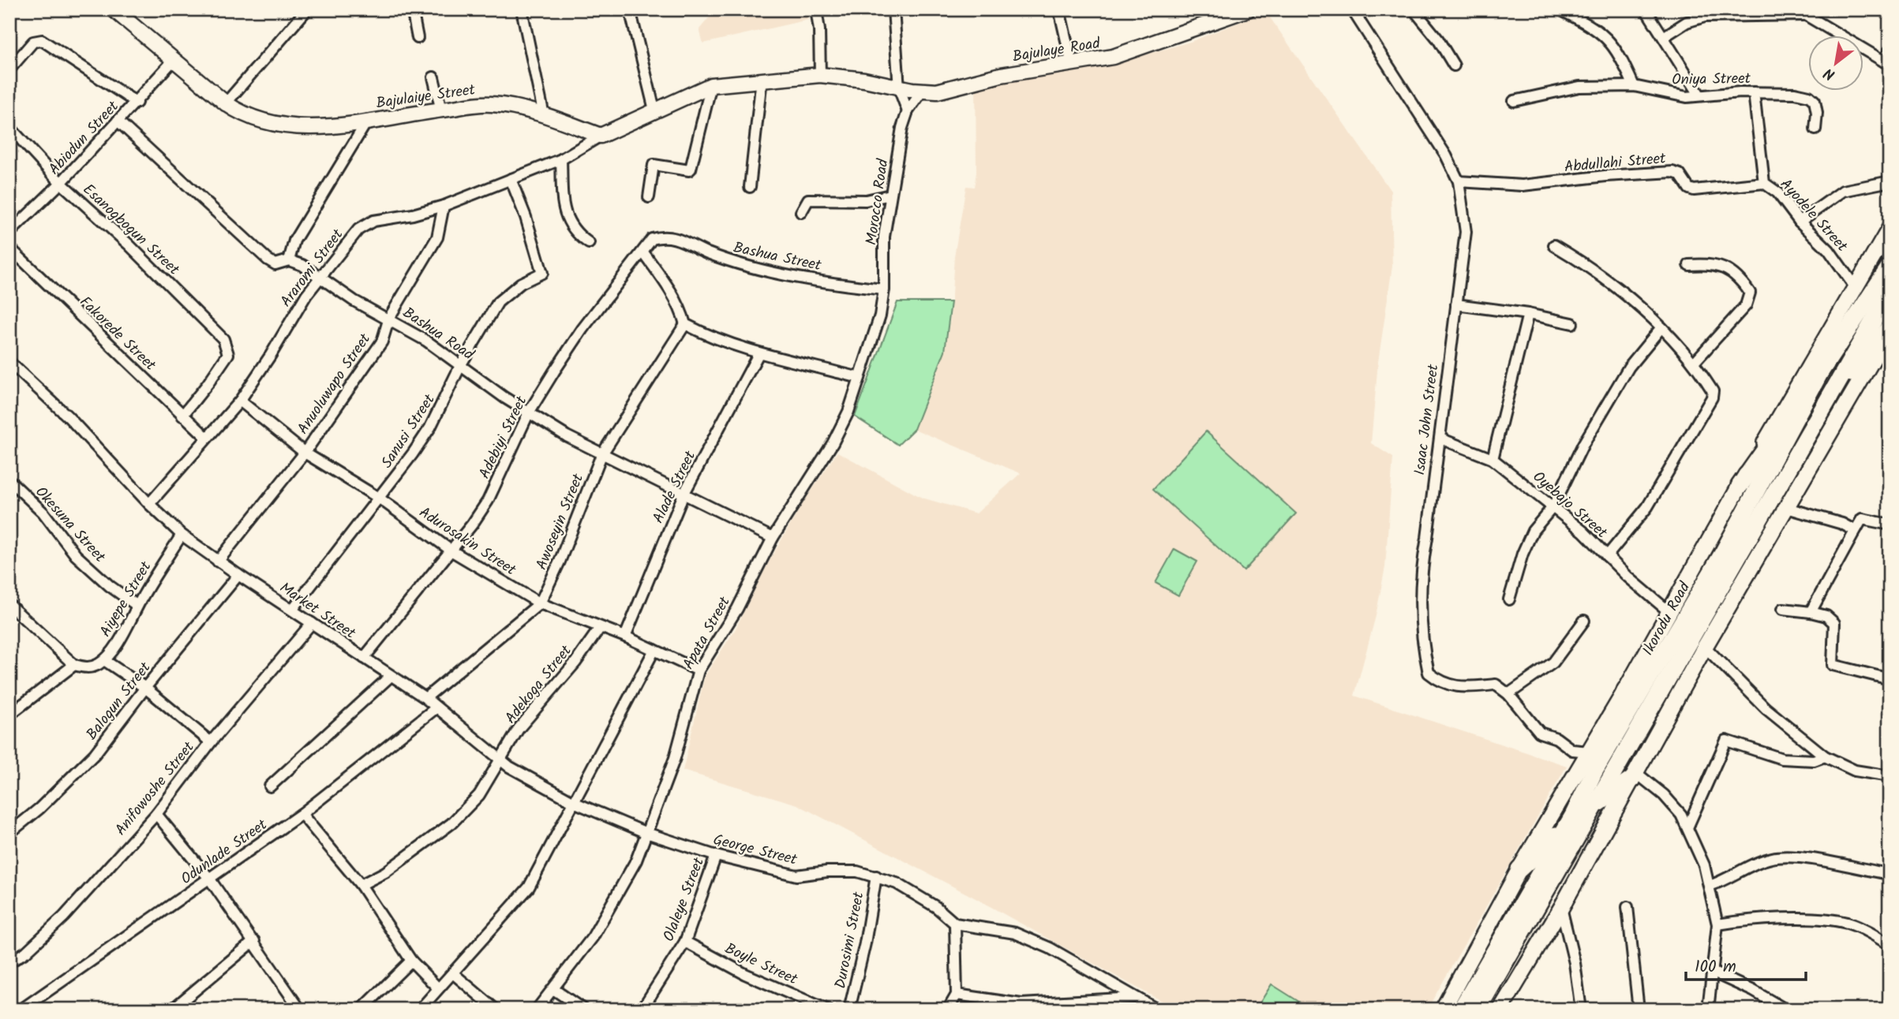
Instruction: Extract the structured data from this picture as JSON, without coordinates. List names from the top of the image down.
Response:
{
  "streets": {
    "highway": ["Ikorodu Road"],
    "street": [
      "Bajulaye Road",
      "Oniya Street",
      "Bajulaiye Street",
      "Abiodun Street",
      "Abdullahi Street",
      "Morocco Road",
      "Ayodele Street",
      "Esanogbogun Street",
      "Bashua Street",
      "Araromi Street",
      "Fakorede Street",
      "Bashua Road",
      "Anuoluwapo Street",
      "Isaac John Street",
      "Sanusi Street",
      "Adebiyi Street",
      "Alade Street",
      "Oyebajo Street",
      "Awoseyin Street",
      "Okesuna Street",
      "Adurosakin Street",
      "Aiyepe Street",
      "Market Street",
      "Apata Street",
      "Adekoga Street",
      "Balogun Street",
      "Anifowoshe Street",
      "George Street",
      "Odunlade Street",
      "Olaleye Street",
      "Durosimi Street",
      "Boyle Street"
    ]
  },
  "crossings": [
    ["Bajulaye Road", "Morocco Road"],
    ["Oniya Street", "Ayodele Street"],
    ["Bajulaiye Street", "Abiodun Street"],
    ["Bajulaiye Street", "Araromi Street"],
    ["Abiodun Street", "Esanogbogun Street"],
    ["Abiodun Street", "Bashua Road"],
    ["Abdullahi Street", "Ayodele Street"],
    ["Abdullahi Street", "Isaac John Street"],
    ["Morocco Road", "Bashua Street"],
    ["Morocco Road", "Apata Street"],
    ["Ayodele Street", "Ikorodu Road"],
    ["Esanogbogun Street", "Fakorede Street"],
    ["Bashua Street", "Adebiyi Street"],
    ["Bashua Street", "Apata Street"],
    ["Araromi Street", "Fakorede Street"],
    ["Araromi Street", "Bashua Road"],
    ["Araromi Street", "Anuoluwapo Street"],
    ["Araromi Street", "Sanusi Street"],
    ["Araromi Street", "Adurosakin Street"],
    ["Araromi Street", "Market Street"],
    ["Bashua Road", "Anuoluwapo Street"],
    ["Bashua Road", "Sanusi Street"],
    ["Bashua Road", "Adebiyi Street"],
    ["Bashua Road", "Alade Street"],
    ["Bashua Road", "Awoseyin Street"],
    ["Bashua Road", "Apata Street"],
    ["Anuoluwapo Street", "Adurosakin Street"],
    ["Anuoluwapo Street", "Market Street"],
    ["Isaac John Street", "Oyebajo Street"],
    ["Sanusi Street", "Adurosakin Street"],
    ["Sanusi Street", "Market Street"],
    ["Adebiyi Street", "Adurosakin Street"],
    ["Adebiyi Street", "Market Street"],
    ["Alade Street", "Adurosakin Street"],
    ["Oyebajo Street", "Ikorodu Road"],
    ["Awoseyin Street", "Adurosakin Street"],
    ["Awoseyin Street", "Market Street"],
    ["Okesuna Street", "Aiyepe Street"],
    ["Adurosakin Street", "Apata Street"],
    ["Adurosakin Street", "Adekoga Street"],
    ["Aiyepe Street", "Market Street"],
    ["Market Street", "Apata Street"],
    ["Market Street", "Adekoga Street"],
    ["Market Street", "Balogun Street"],
    ["Market Street", "Anifowoshe Street"],
    ["Market Street", "George Street"],
    ["Market Street", "Odunlade Street"],
    ["Apata Street", "George Street"],
    ["George Street", "Olaleye Street"],
    ["George Street", "Durosimi Street"],
    ["Olaleye Street", "Boyle Street"]
  ],
  "scale_bar": "100 m",
  "north": "bottom left"
}
